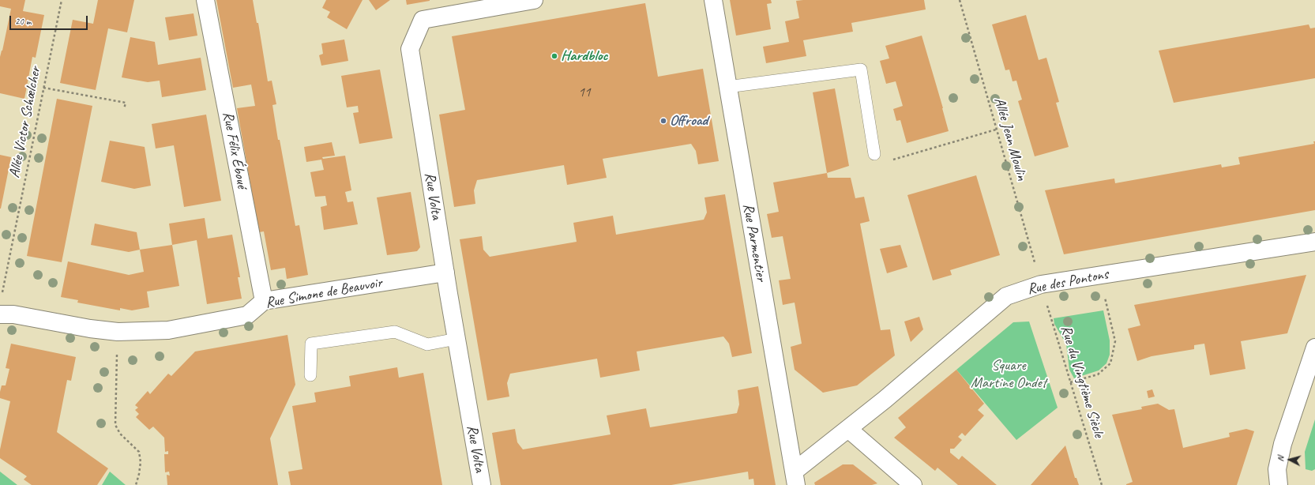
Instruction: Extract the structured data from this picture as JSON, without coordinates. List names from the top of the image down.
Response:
{
  "streets": {
    "street": [
      "Rue Félix Éboué",
      "Rue Volta",
      "Rue Parmentier",
      "Rue des Pontons",
      "Rue Simone de Beauvoir"
    ],
    "path": ["Allée Victor Schœlcher", "Allée Jean Moulin", "Rue du Vingtième Siècle"]
  },
  "crossings": [
    ["Allée Jean Moulin", "Rue des Pontons"],
    ["Allée Jean Moulin", "Rue du Vingtième Siècle"],
    ["Rue Félix Éboué", "Rue Simone de Beauvoir"],
    ["Rue Volta", "Rue Simone de Beauvoir"],
    ["Rue Parmentier", "Rue des Pontons"],
    ["Rue des Pontons", "Rue du Vingtième Siècle"]
  ],
  "parks": ["Square Martine Ondet"],
  "places": ["Hardbloc", "Offroad"],
  "house_numbers": ["11"],
  "scale_bar": "20 m",
  "north": "left"
}
